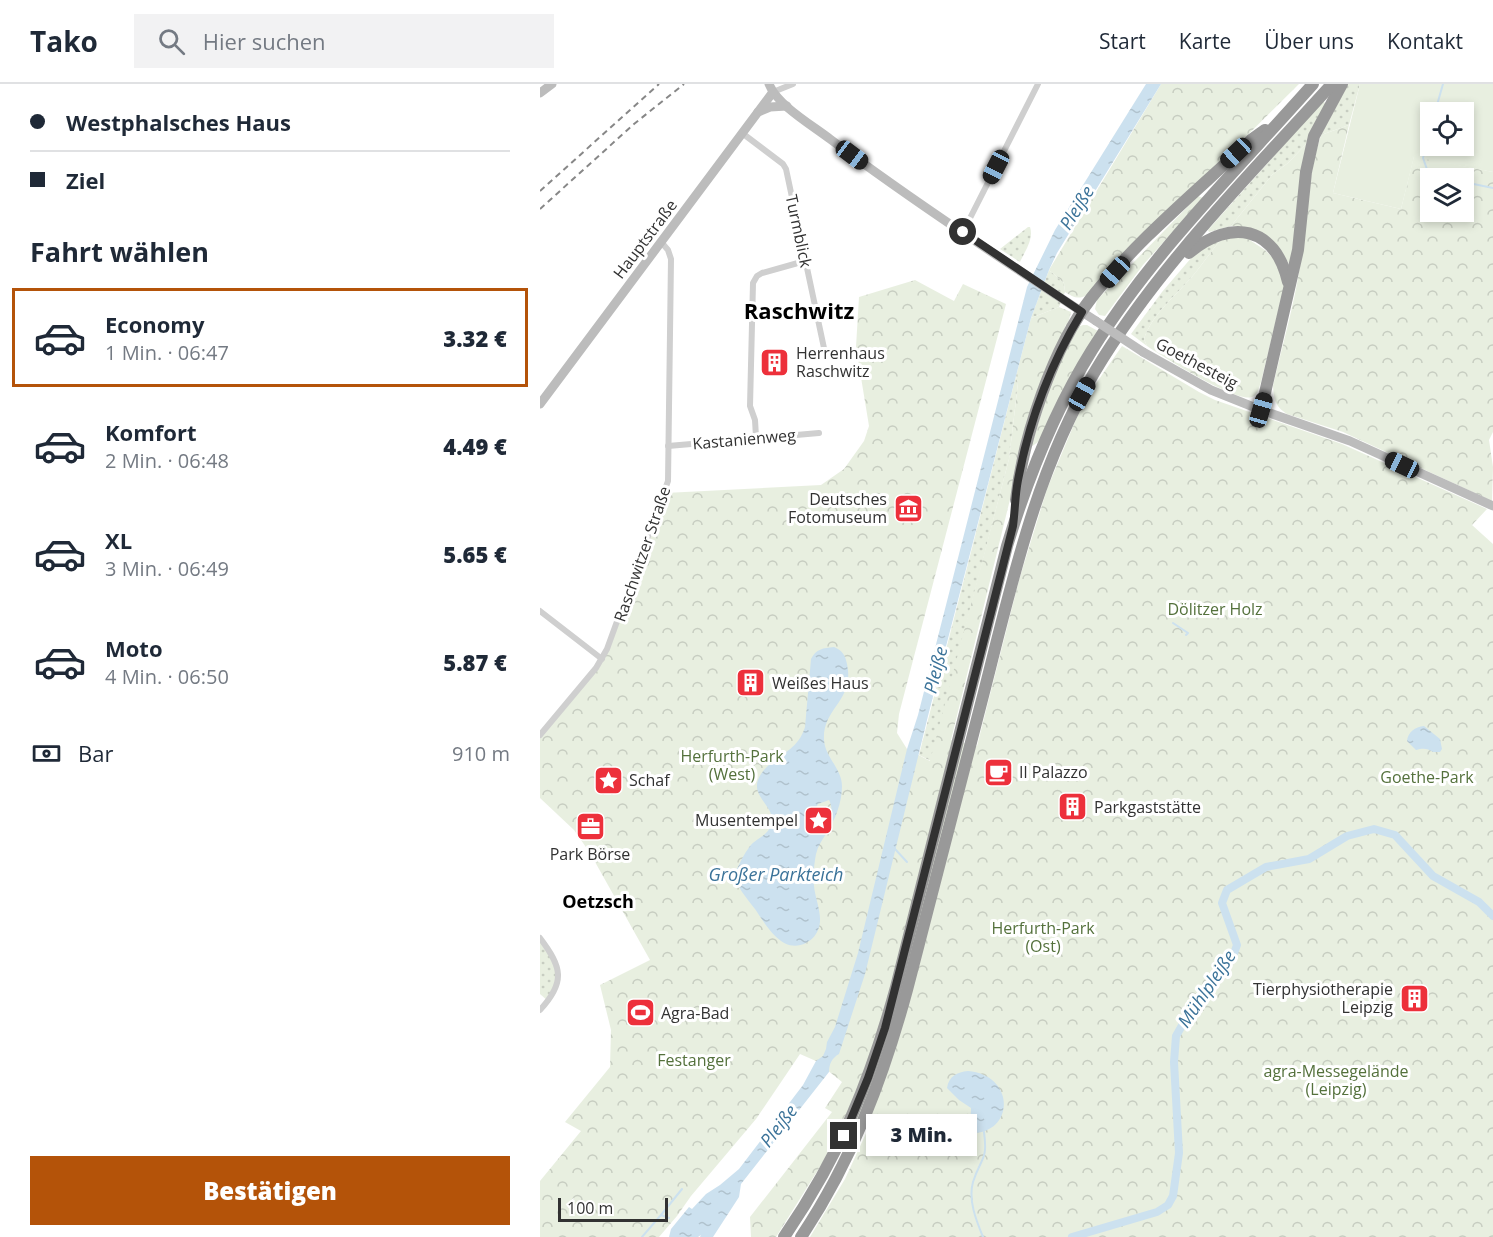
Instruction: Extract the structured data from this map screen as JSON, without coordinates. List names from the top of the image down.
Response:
{
  "streets": {
    "main road": ["Hauptstraße", "Goethesteig"],
    "street": ["Turmblick", "Kastanienweg", "Raschwitzer Straße"]
  },
  "crossings": [
    ["Turmblick", "Hauptstraße"],
    ["Hauptstraße", "Goethesteig"],
    ["Hauptstraße", "Raschwitzer Straße"],
    ["Kastanienweg", "Raschwitzer Straße"]
  ],
  "districts": ["Raschwitz", "Oetzsch"],
  "water": ["Pleiße", "Großer Parkteich", "Mühlpleiße"],
  "parks": [
    "Dölitzer Holz",
    "Herfurth-Park (West)",
    "Goethe-Park",
    "Herfurth-Park (Ost)",
    "Festanger",
    "agra-Messegelände (Leipzig)"
  ],
  "places": {
    "building": [
      "Herrenhaus Raschwitz",
      "Weißes Haus",
      "Parkgaststätte",
      "Tierphysiotherapie Leipzig"
    ],
    "museum": ["Deutsches Fotomuseum"],
    "cafe": ["Il Palazzo"],
    "place": ["Schaf", "Musentempel"],
    "office": ["Park Börse"],
    "sports": ["Agra-Bad"]
  },
  "scale_bar": "100 m",
  "page": {
    "header": "Tako",
    "search": "Hier suchen",
    "nav": [
      "Start",
      "Karte",
      "Über uns",
      "Kontakt"
    ],
    "banner": ["Westphalsches Haus", "Ziel"],
    "heading": "Fahrt wählen",
    "list": [
      {
        "name": "Economy",
        "note": "1 Min. · 06:47",
        "value": "3.32 €"
      },
      {
        "name": "Komfort",
        "note": "2 Min. · 06:48",
        "value": "4.49 €"
      },
      {
        "name": "XL",
        "note": "3 Min. · 06:49",
        "value": "5.65 €"
      },
      {
        "name": "Moto",
        "note": "4 Min. · 06:50",
        "value": "5.87 €"
      }
    ],
    "pay": ["Bar", "910 m"],
    "bubble": "3 Min.",
    "buttons": "Bestätigen",
    "scale": "100 m"
  }
}
